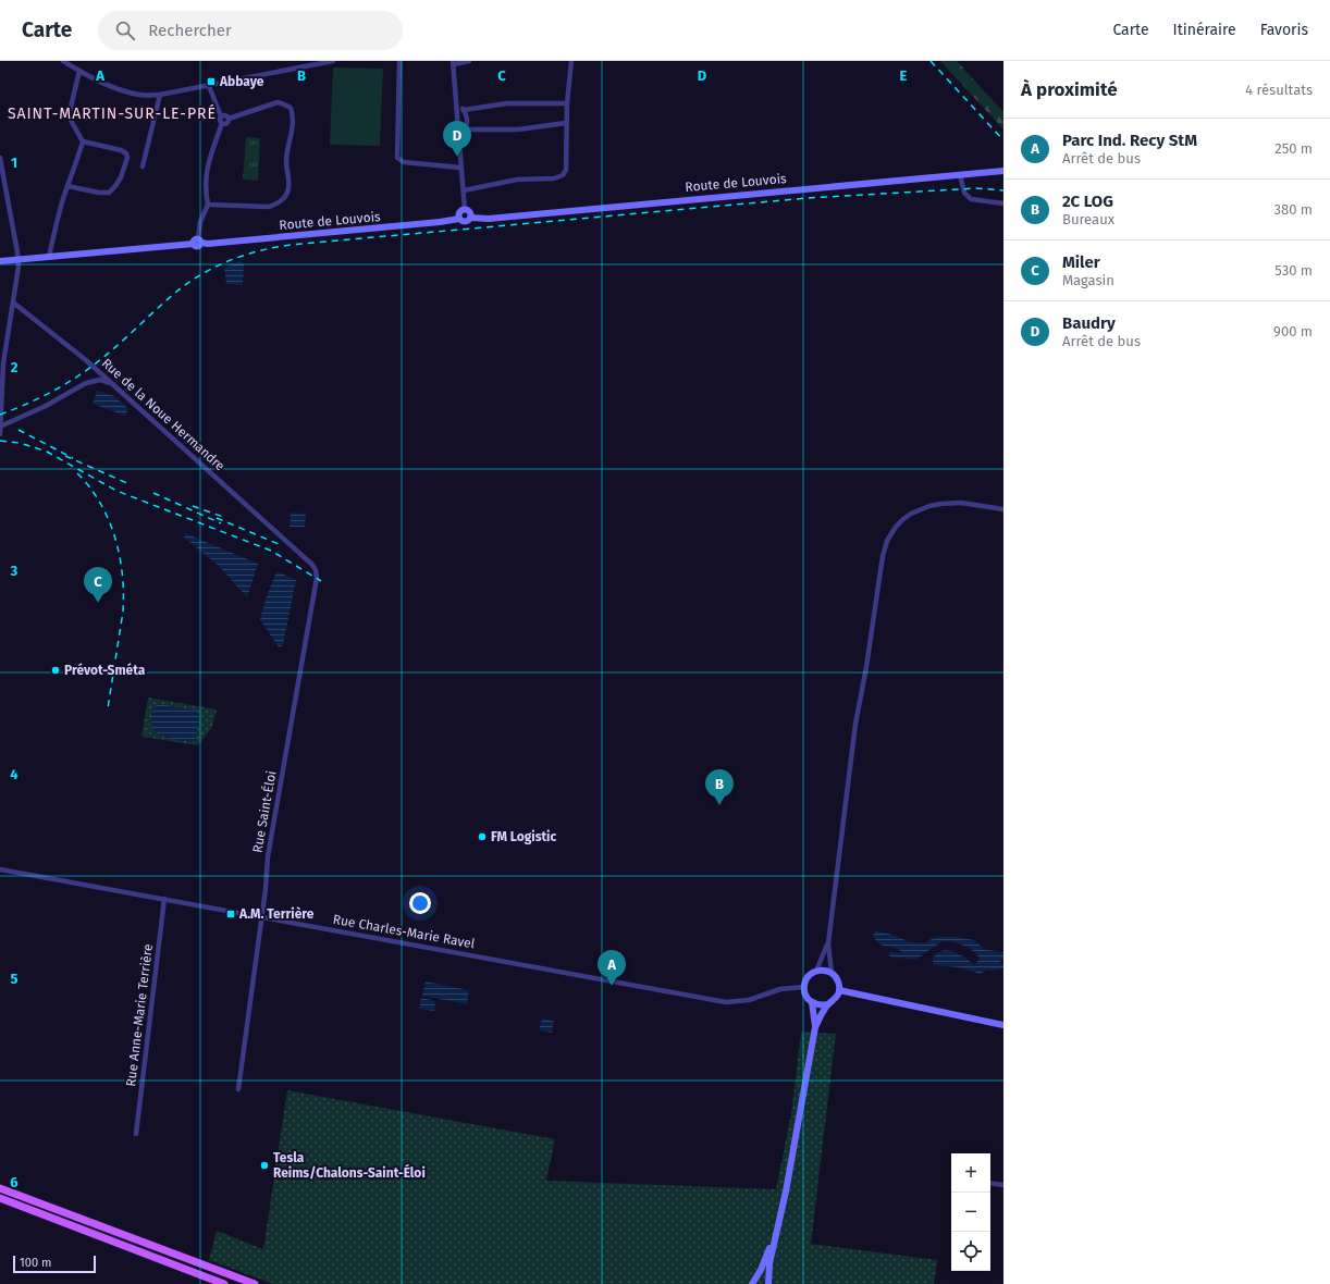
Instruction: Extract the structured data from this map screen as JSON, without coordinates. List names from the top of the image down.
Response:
{
  "streets": {
    "street": [
      "Route de Louvois",
      "Rue de la Noue Hermandre",
      "Rue Saint-Éloi",
      "Rue Charles-Marie Ravel",
      "Rue Anne-Marie Terrière"
    ]
  },
  "crossings": [
    ["Rue de la Noue Hermandre", "Rue Saint-Éloi"],
    ["Rue Saint-Éloi", "Rue Charles-Marie Ravel"],
    ["Rue Charles-Marie Ravel", "Rue Anne-Marie Terrière"]
  ],
  "districts": ["SAINT-MARTIN-SUR-LE-PRÉ"],
  "places": {
    "transit": ["Abbaye", "A.M. Terrière"],
    "other": ["Prévot-Sméta", "FM Logistic", "Tesla Reims/Chalons-Saint-Éloi"]
  },
  "scale_bar": "100 m",
  "page": {
    "header": "Carte",
    "search": "Rechercher",
    "nav": ["Carte", "Itinéraire", "Favoris"],
    "heading": ["À proximité", "4 résultats"],
    "list": [
      {
        "mark": "A",
        "name": "Parc Ind. Recy StM",
        "note": "Arrêt de bus",
        "value": "250 m"
      },
      {
        "mark": "B",
        "name": "2C LOG",
        "note": "Bureaux",
        "value": "380 m"
      },
      {
        "mark": "C",
        "name": "Miler",
        "note": "Magasin",
        "value": "530 m"
      },
      {
        "mark": "D",
        "name": "Baudry",
        "note": "Arrêt de bus",
        "value": "900 m"
      }
    ],
    "pins": [
      "D",
      "C",
      "B",
      "A"
    ],
    "map_buttons": ["+", "−"],
    "scale": "100 m"
  },
  "grid": {
    "columns": [
      "A",
      "B",
      "C",
      "D",
      "E"
    ],
    "rows": [
      "1",
      "2",
      "3",
      "4",
      "5",
      "6"
    ]
  }
}
